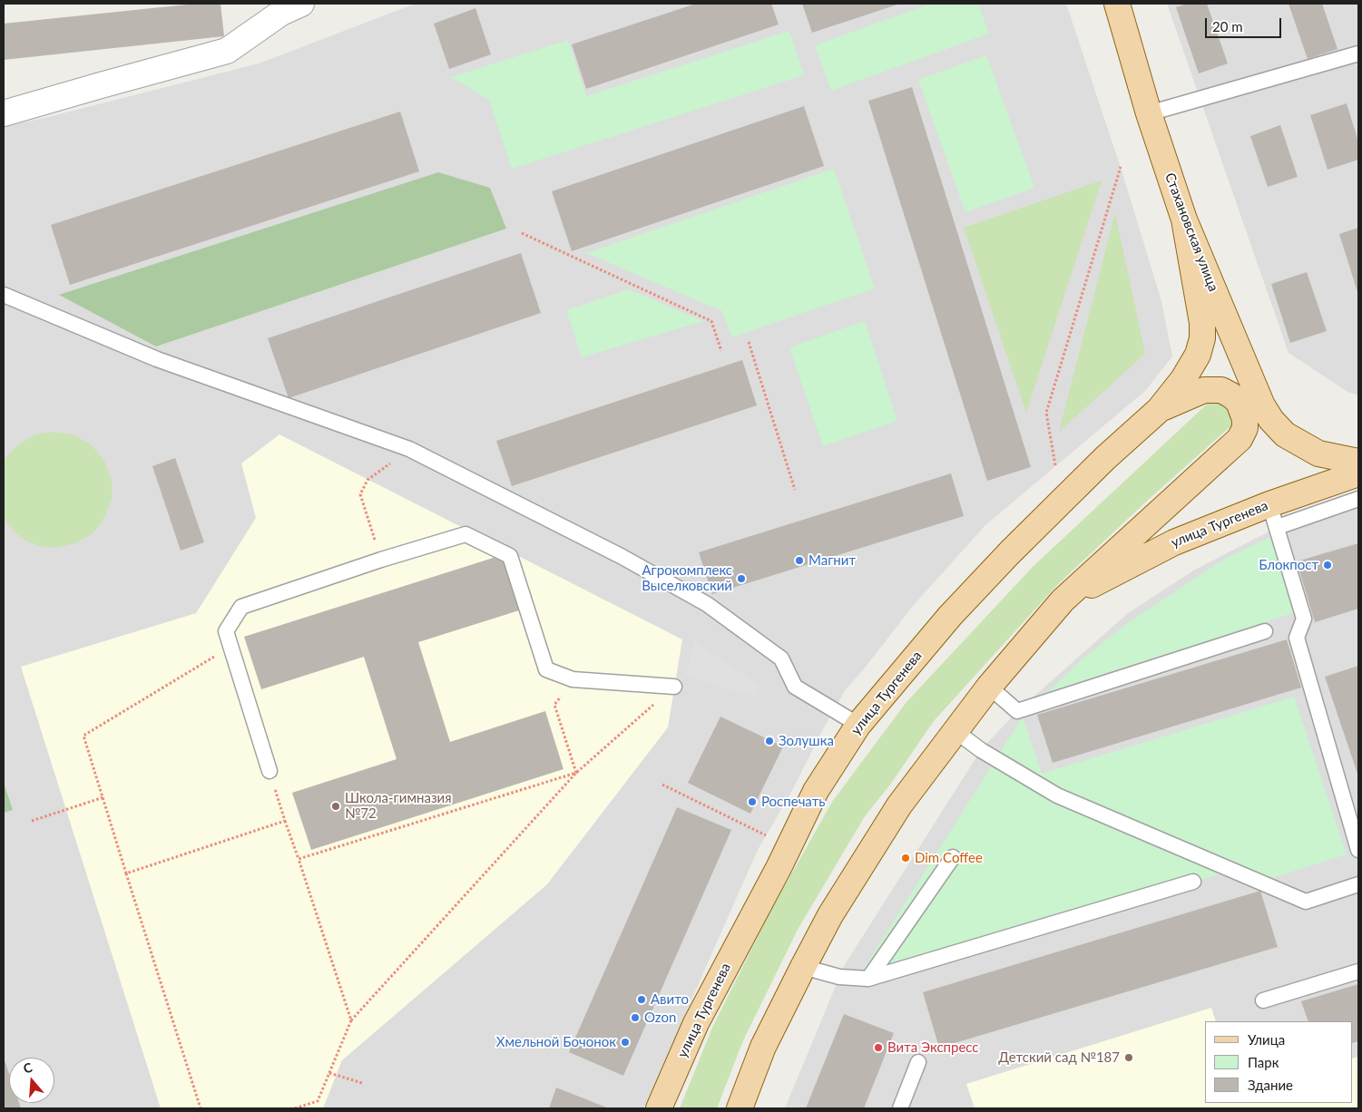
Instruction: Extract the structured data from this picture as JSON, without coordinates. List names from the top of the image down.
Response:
{
  "streets": {
    "main road": ["Стахановская улица", "улица Тургенева"]
  },
  "places": [
    "Магнит",
    "Блокпост",
    "Агрокомплекс Выселковский",
    "Золушка",
    "Роспечать",
    "Школа-гимназия №72",
    "Dim Coffee",
    "Авито",
    "Ozon",
    "Хмельной Бочонок",
    "Вита Экспресс",
    "Детский сад №187"
  ],
  "legend": ["Улица", "Парк", "Здание"],
  "scale_bar": "20 m",
  "north": "top"
}
